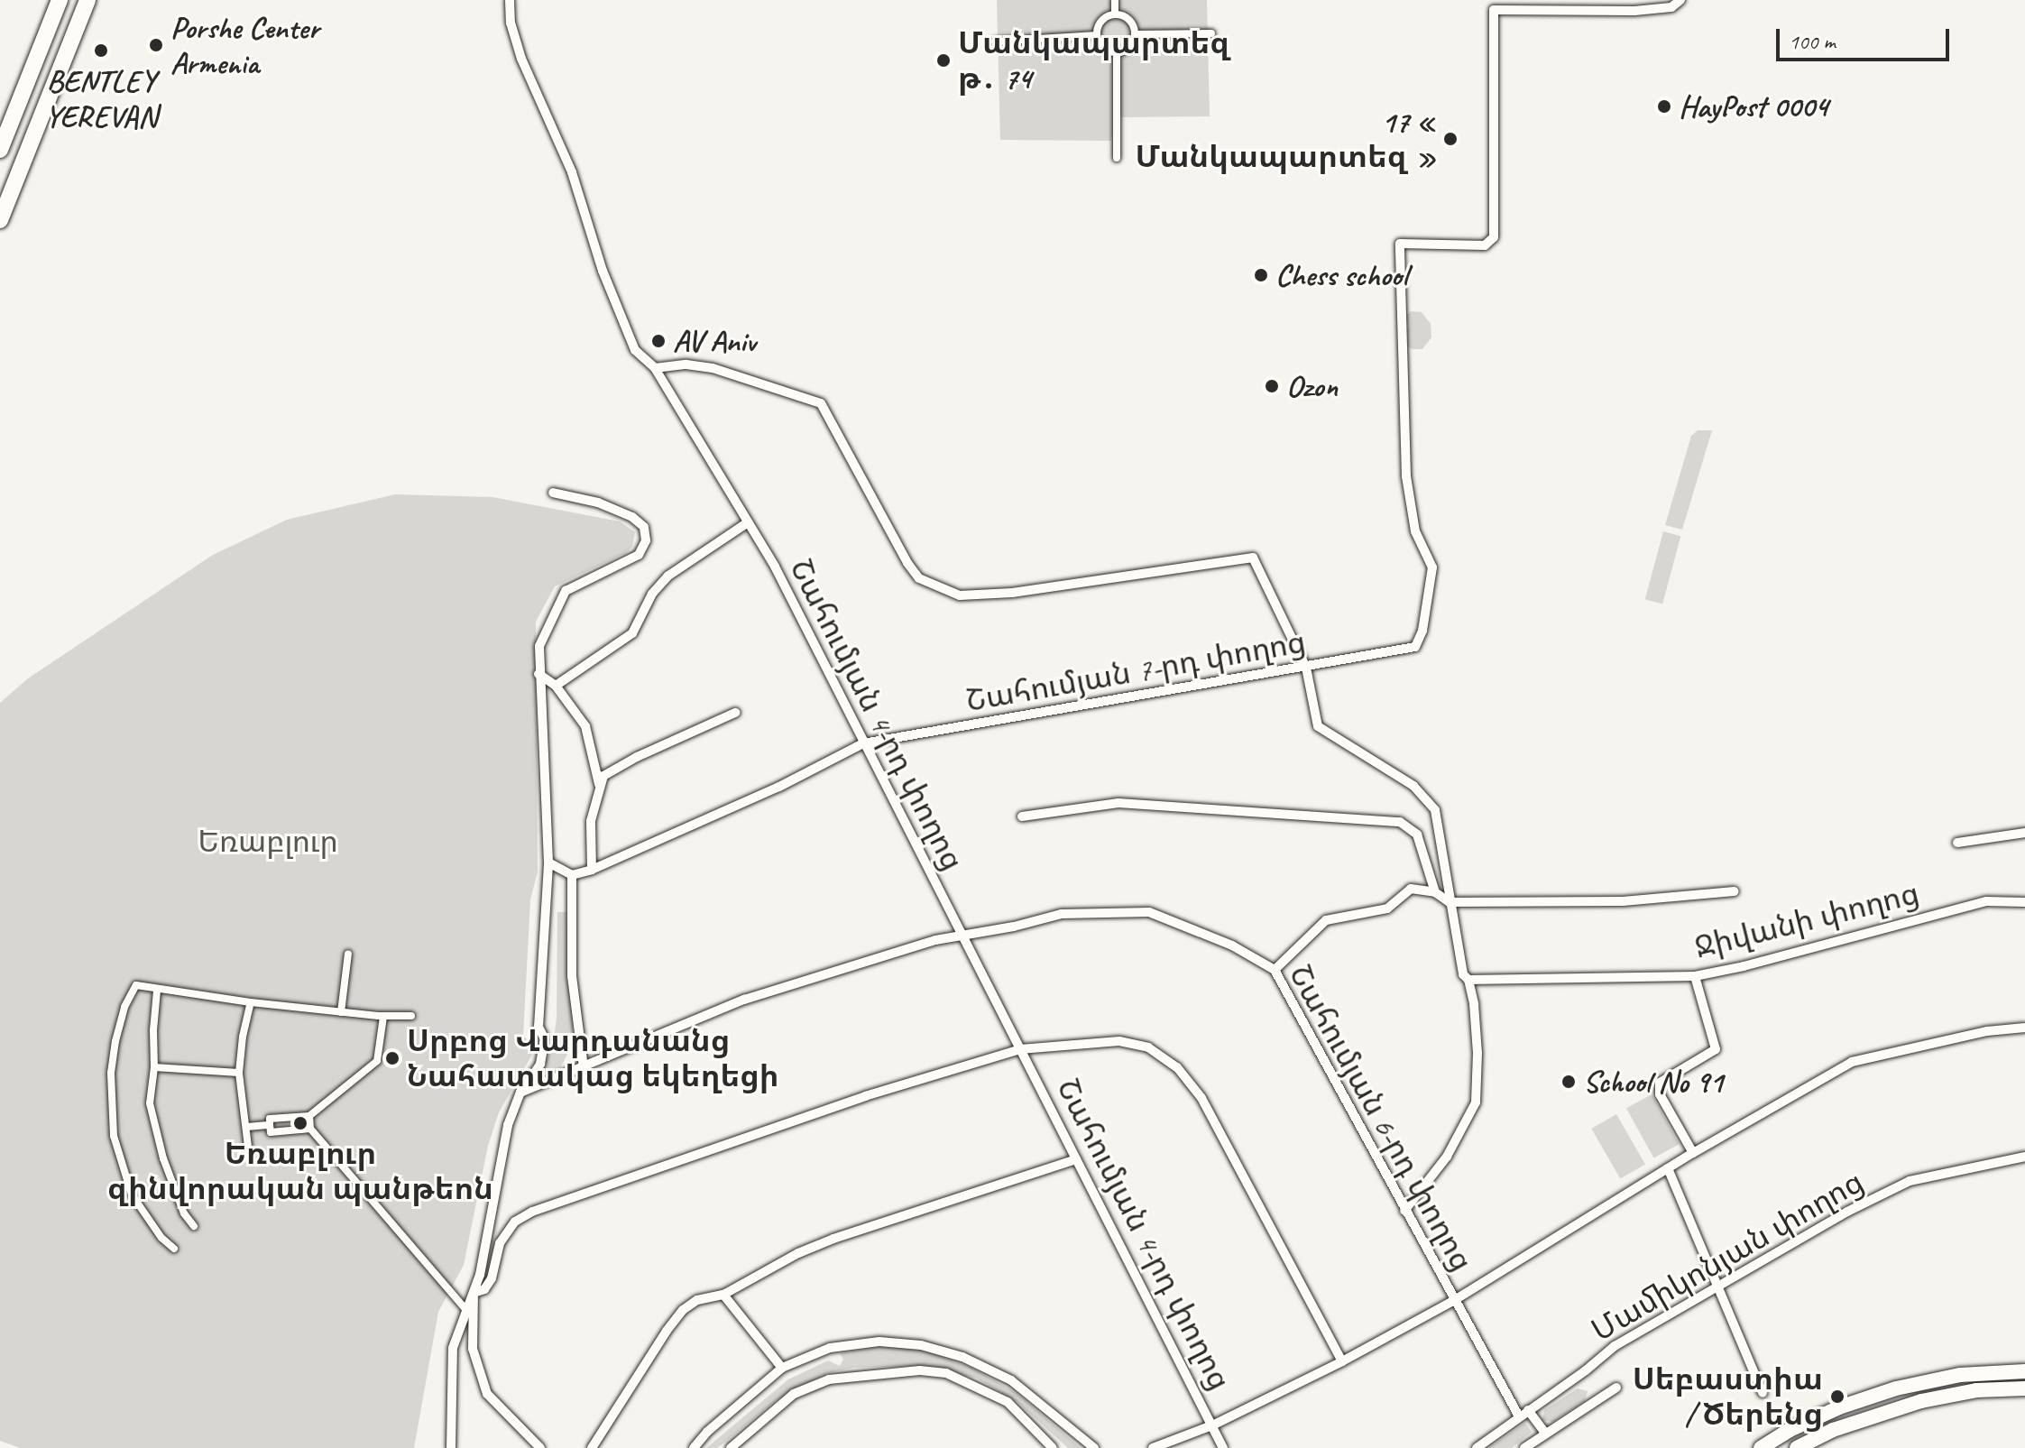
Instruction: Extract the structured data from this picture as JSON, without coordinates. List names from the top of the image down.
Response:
{
  "streets": {
    "street": [
      "Շահումյան 7-րդ փողոց",
      "Շահումյան 4-րդ փողոց",
      "Ջիվանի փողոց",
      "Շահումյան 6-րդ փողոց",
      "Մամիկոնյան փողոց"
    ]
  },
  "crossings": [
    ["Շահումյան 7-րդ փողոց", "Շահումյան 4-րդ փողոց"],
    ["Շահումյան 4-րդ փողոց", "Շահումյան 6-րդ փողոց"],
    ["Շահումյան 6-րդ փողոց", "Մամիկոնյան փողոց"]
  ],
  "parks": ["Եռաբլուր"],
  "places": [
    "Porshe Center Armenia",
    "BENTLEY YEREVAN",
    "Մանկապարտեզ թ․ 74",
    "HayPost 0004",
    "17 « Մանկապարտեզ »",
    "Chess school",
    "AV Aniv",
    "Ozon",
    "Սրբոց Վարդանանց Նահատակաց եկեղեցի",
    "School No 91",
    "Եռաբլուր զինվորական պանթեոն",
    "Սեբաստիա / Ծերենց"
  ],
  "scale_bar": "100 m"
}
